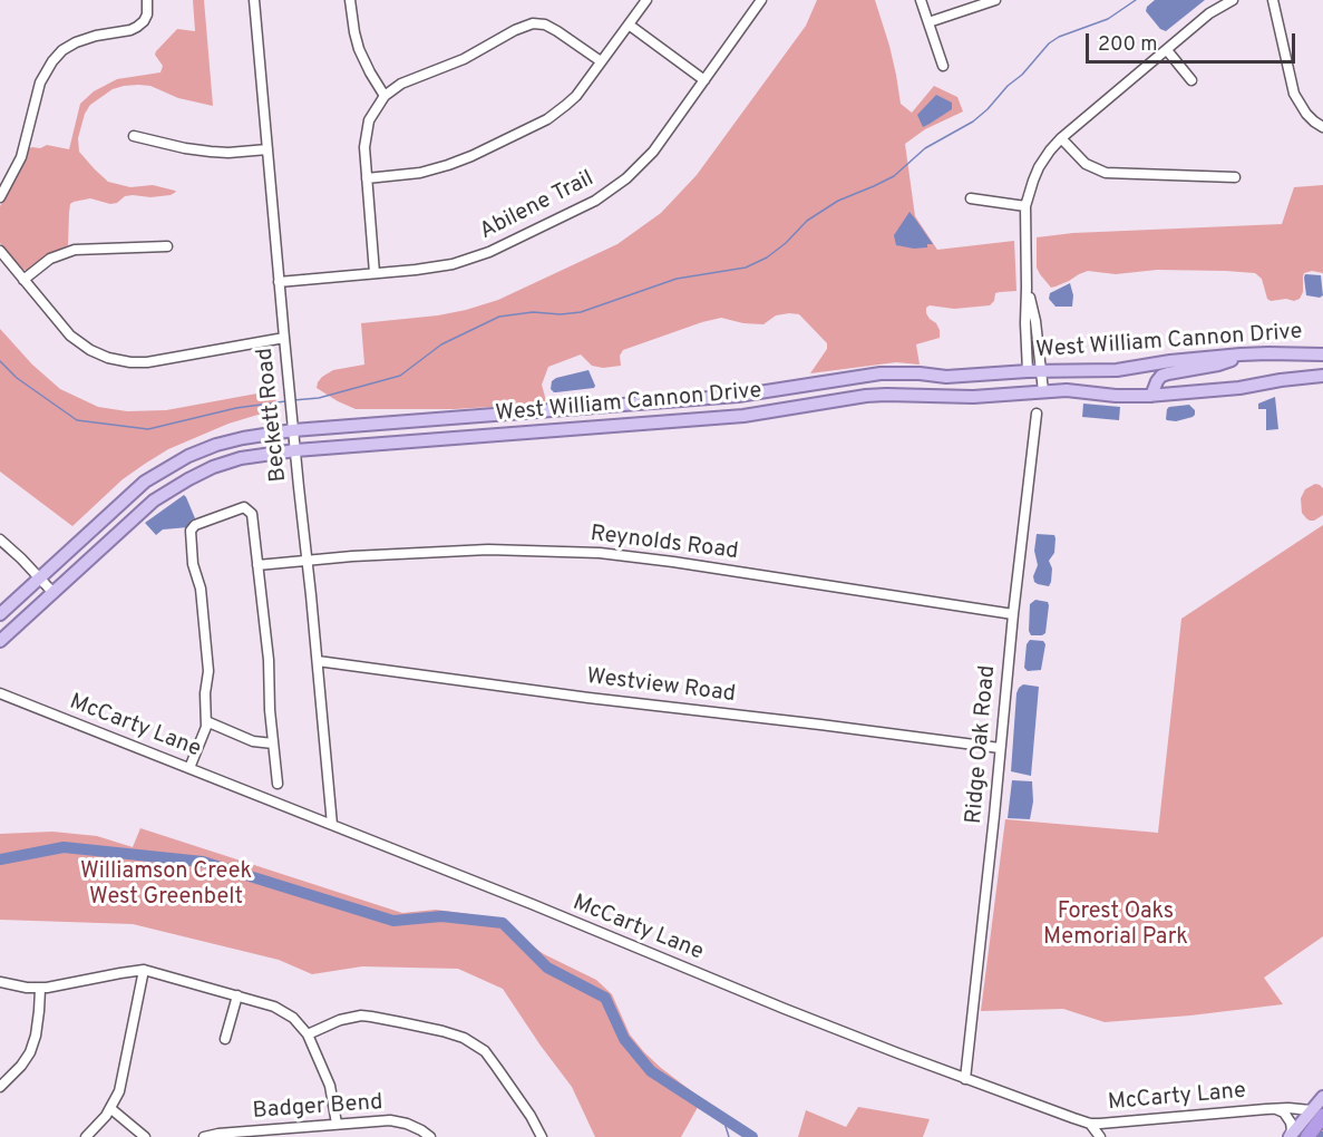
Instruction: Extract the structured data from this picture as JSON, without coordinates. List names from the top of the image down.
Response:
{
  "streets": {
    "main road": ["West William Cannon Drive"],
    "street": [
      "Abilene Trail",
      "Beckett Road",
      "Reynolds Road",
      "Westview Road",
      "McCarty Lane",
      "Ridge Oak Road",
      "Badger Bend"
    ]
  },
  "crossings": [
    ["Abilene Trail", "Beckett Road"],
    ["West William Cannon Drive", "Beckett Road"],
    ["Beckett Road", "Reynolds Road"],
    ["Beckett Road", "Westview Road"],
    ["Beckett Road", "McCarty Lane"],
    ["Reynolds Road", "Ridge Oak Road"],
    ["Westview Road", "Ridge Oak Road"],
    ["McCarty Lane", "Ridge Oak Road"]
  ],
  "parks": ["Williamson Creek West Greenbelt", "Forest Oaks Memorial Park"],
  "scale_bar": "200 m"
}
